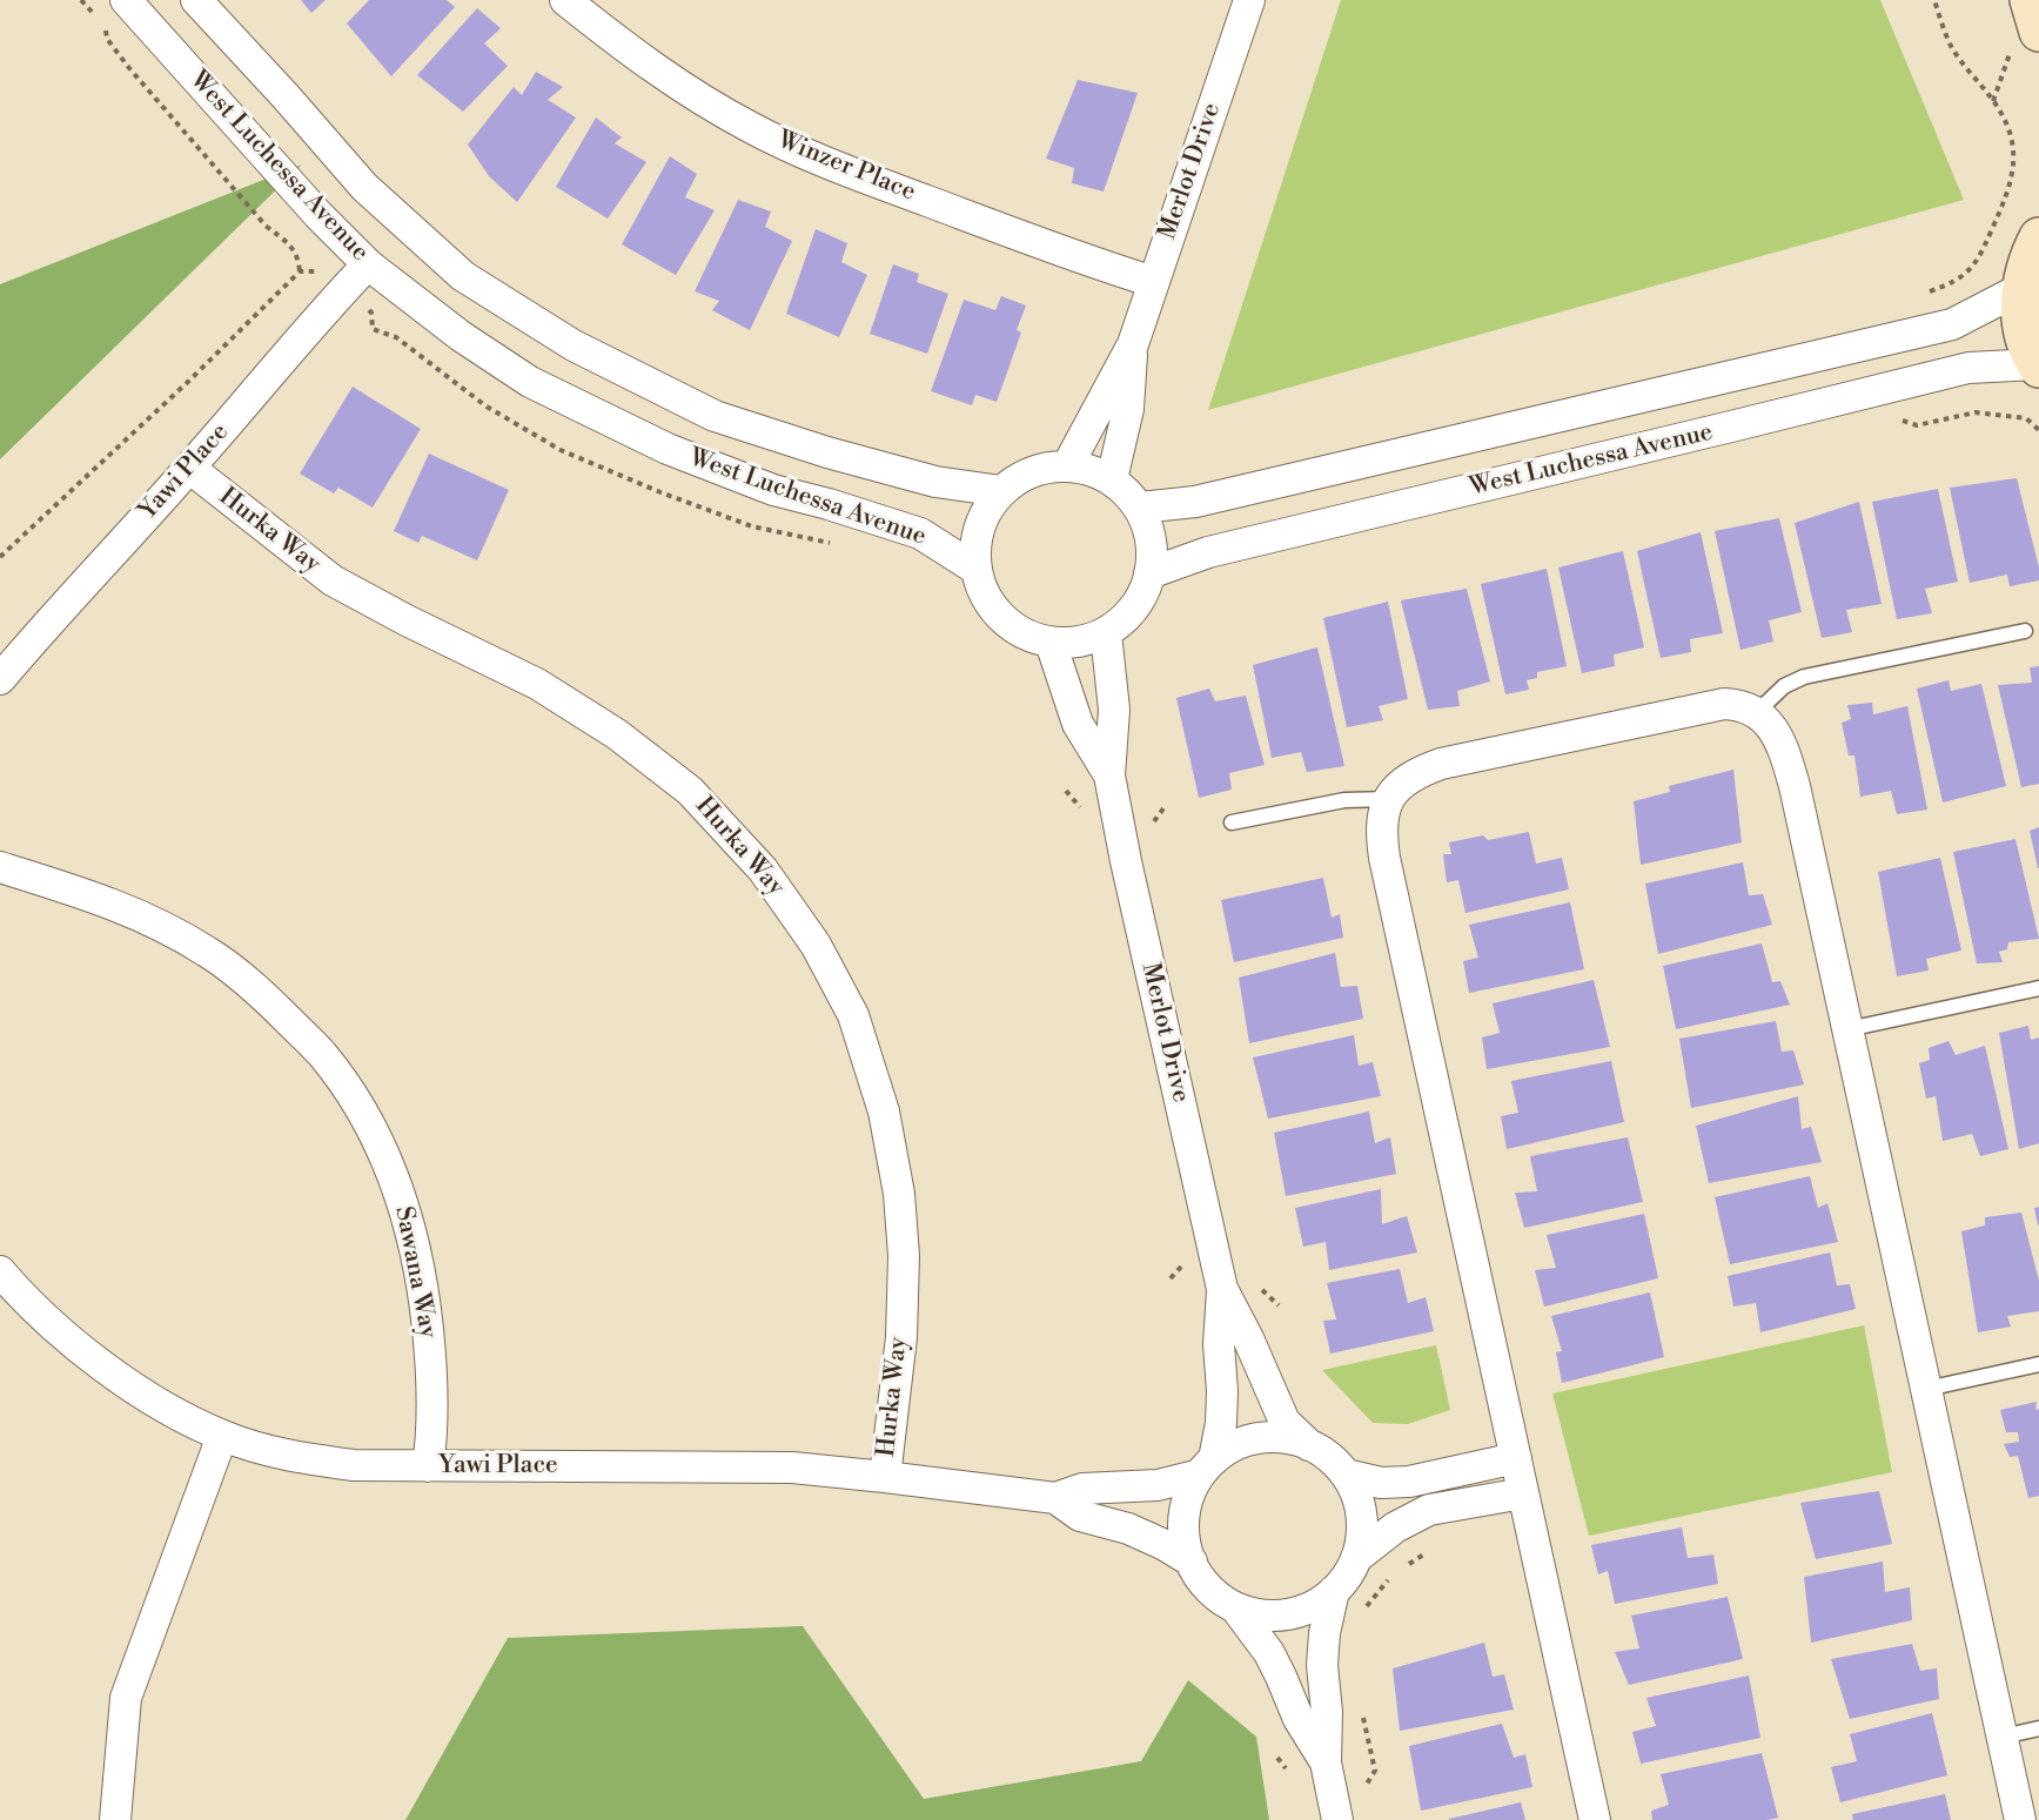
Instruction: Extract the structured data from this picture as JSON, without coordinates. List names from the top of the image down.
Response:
{
  "streets": {
    "street": [
      "West Luchessa Avenue",
      "Winzer Place",
      "Merlot Drive",
      "Yawi Place",
      "Hurka Way",
      "Sawana Way"
    ]
  },
  "crossings": [
    ["West Luchessa Avenue", "Merlot Drive"],
    ["West Luchessa Avenue", "Yawi Place"],
    ["Winzer Place", "Merlot Drive"],
    ["Yawi Place", "Hurka Way"],
    ["Yawi Place", "Sawana Way"]
  ]
}
